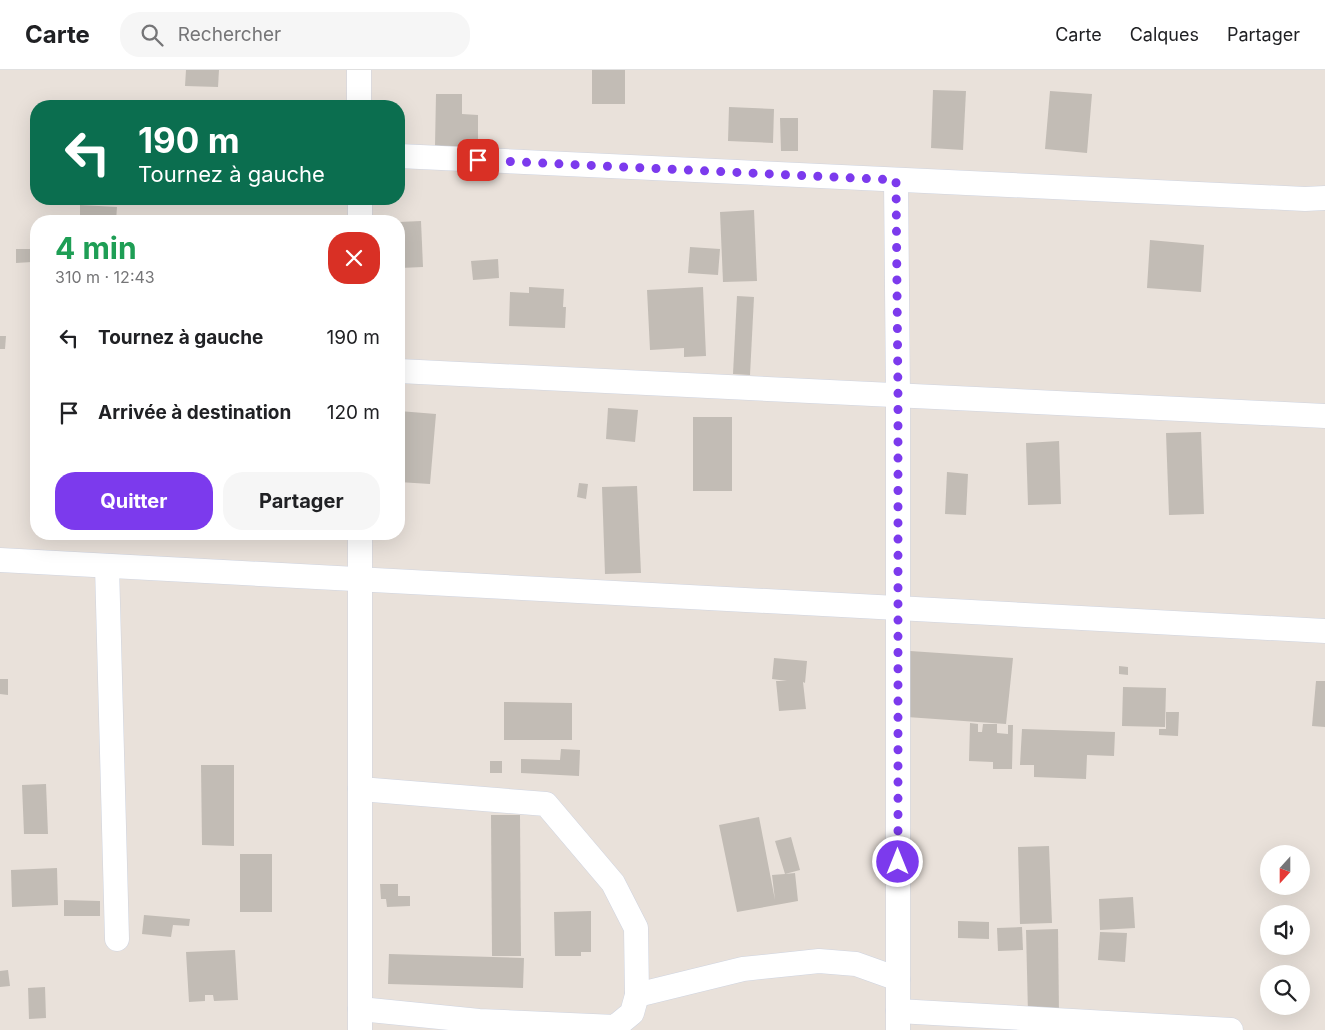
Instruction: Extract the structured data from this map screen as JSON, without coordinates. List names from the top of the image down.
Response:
{
  "north": "bottom",
  "page": {
    "header": "Carte",
    "search": "Rechercher",
    "nav": ["Carte", "Calques", "Partager"],
    "turn": ["190 m", "Tournez à gauche"],
    "heading": ["4 min", "310 m · 12:43"],
    "list": [
      {
        "name": "Tournez à gauche",
        "value": "190 m"
      },
      {
        "name": "Arrivée à destination",
        "value": "120 m"
      }
    ],
    "buttons": ["Quitter", "Partager"]
  }
}
